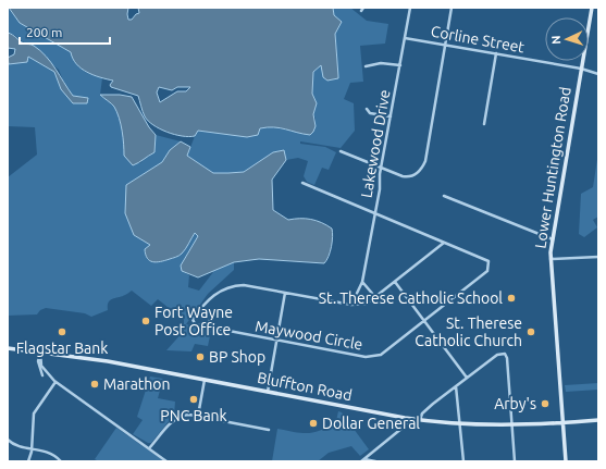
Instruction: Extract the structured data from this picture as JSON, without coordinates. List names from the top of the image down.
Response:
{
  "streets": {
    "main road": ["Lower Huntington Road", "Bluffton Road"],
    "street": ["Corline Street", "Lakewood Drive", "Maywood Circle"]
  },
  "crossings": [
    ["Corline Street", "Lakewood Drive"],
    ["Corline Street", "Lower Huntington Road"],
    ["Lower Huntington Road", "Bluffton Road"]
  ],
  "places": [
    "St. Therese Catholic School",
    "Fort Wayne Post Office",
    "Flagstar Bank",
    "St. Therese Catholic Church",
    "BP Shop",
    "Marathon",
    "PNC Bank",
    "Arby's",
    "Dollar General"
  ],
  "scale_bar": "200 m",
  "north": "left"
}
